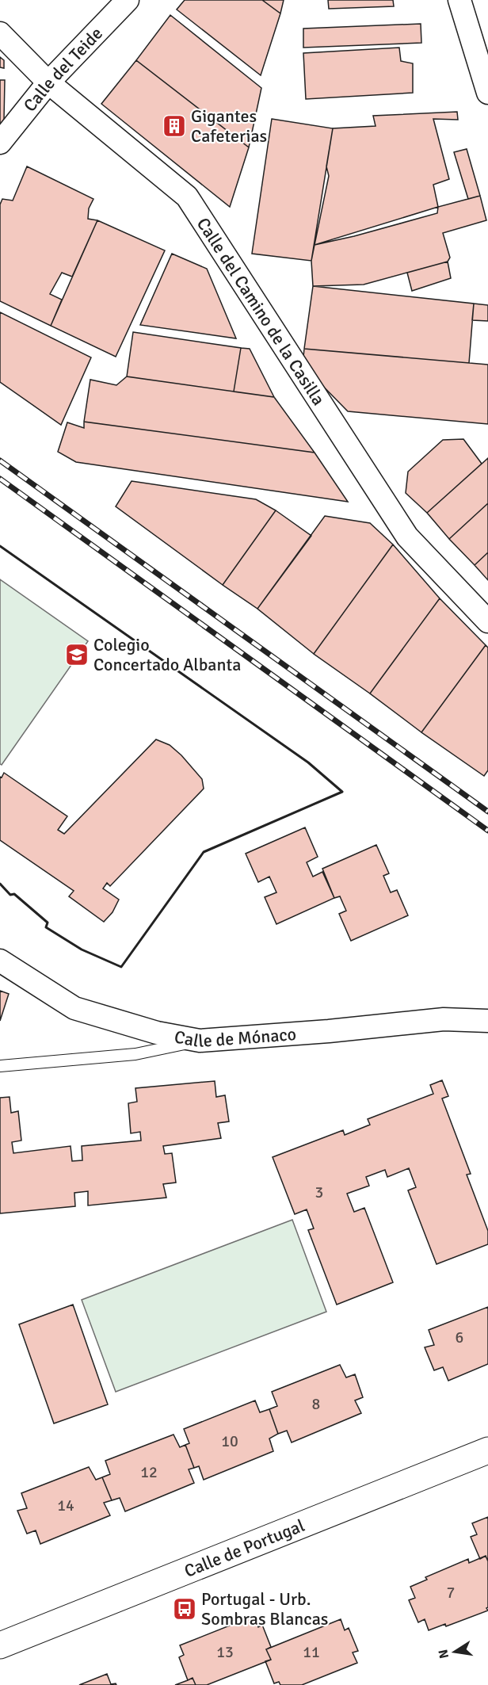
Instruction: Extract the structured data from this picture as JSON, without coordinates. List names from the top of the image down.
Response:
{
  "streets": {
    "main road": ["Calle de Portugal"],
    "street": ["Calle del Teide", "Calle del Camino de la Casilla", "Calle de Mónaco"]
  },
  "crossings": [
    ["Calle del Teide", "Calle del Camino de la Casilla"]
  ],
  "places": {
    "building": ["Gigantes Cafeterias"],
    "school or university": ["Colegio Concertado Albanta"],
    "bus stop": ["Portugal - Urb. Sombras Blancas"]
  },
  "house_numbers": [
    "3",
    "6",
    "8",
    "10",
    "12",
    "14",
    "7",
    "13",
    "11"
  ],
  "north": "left"
}
